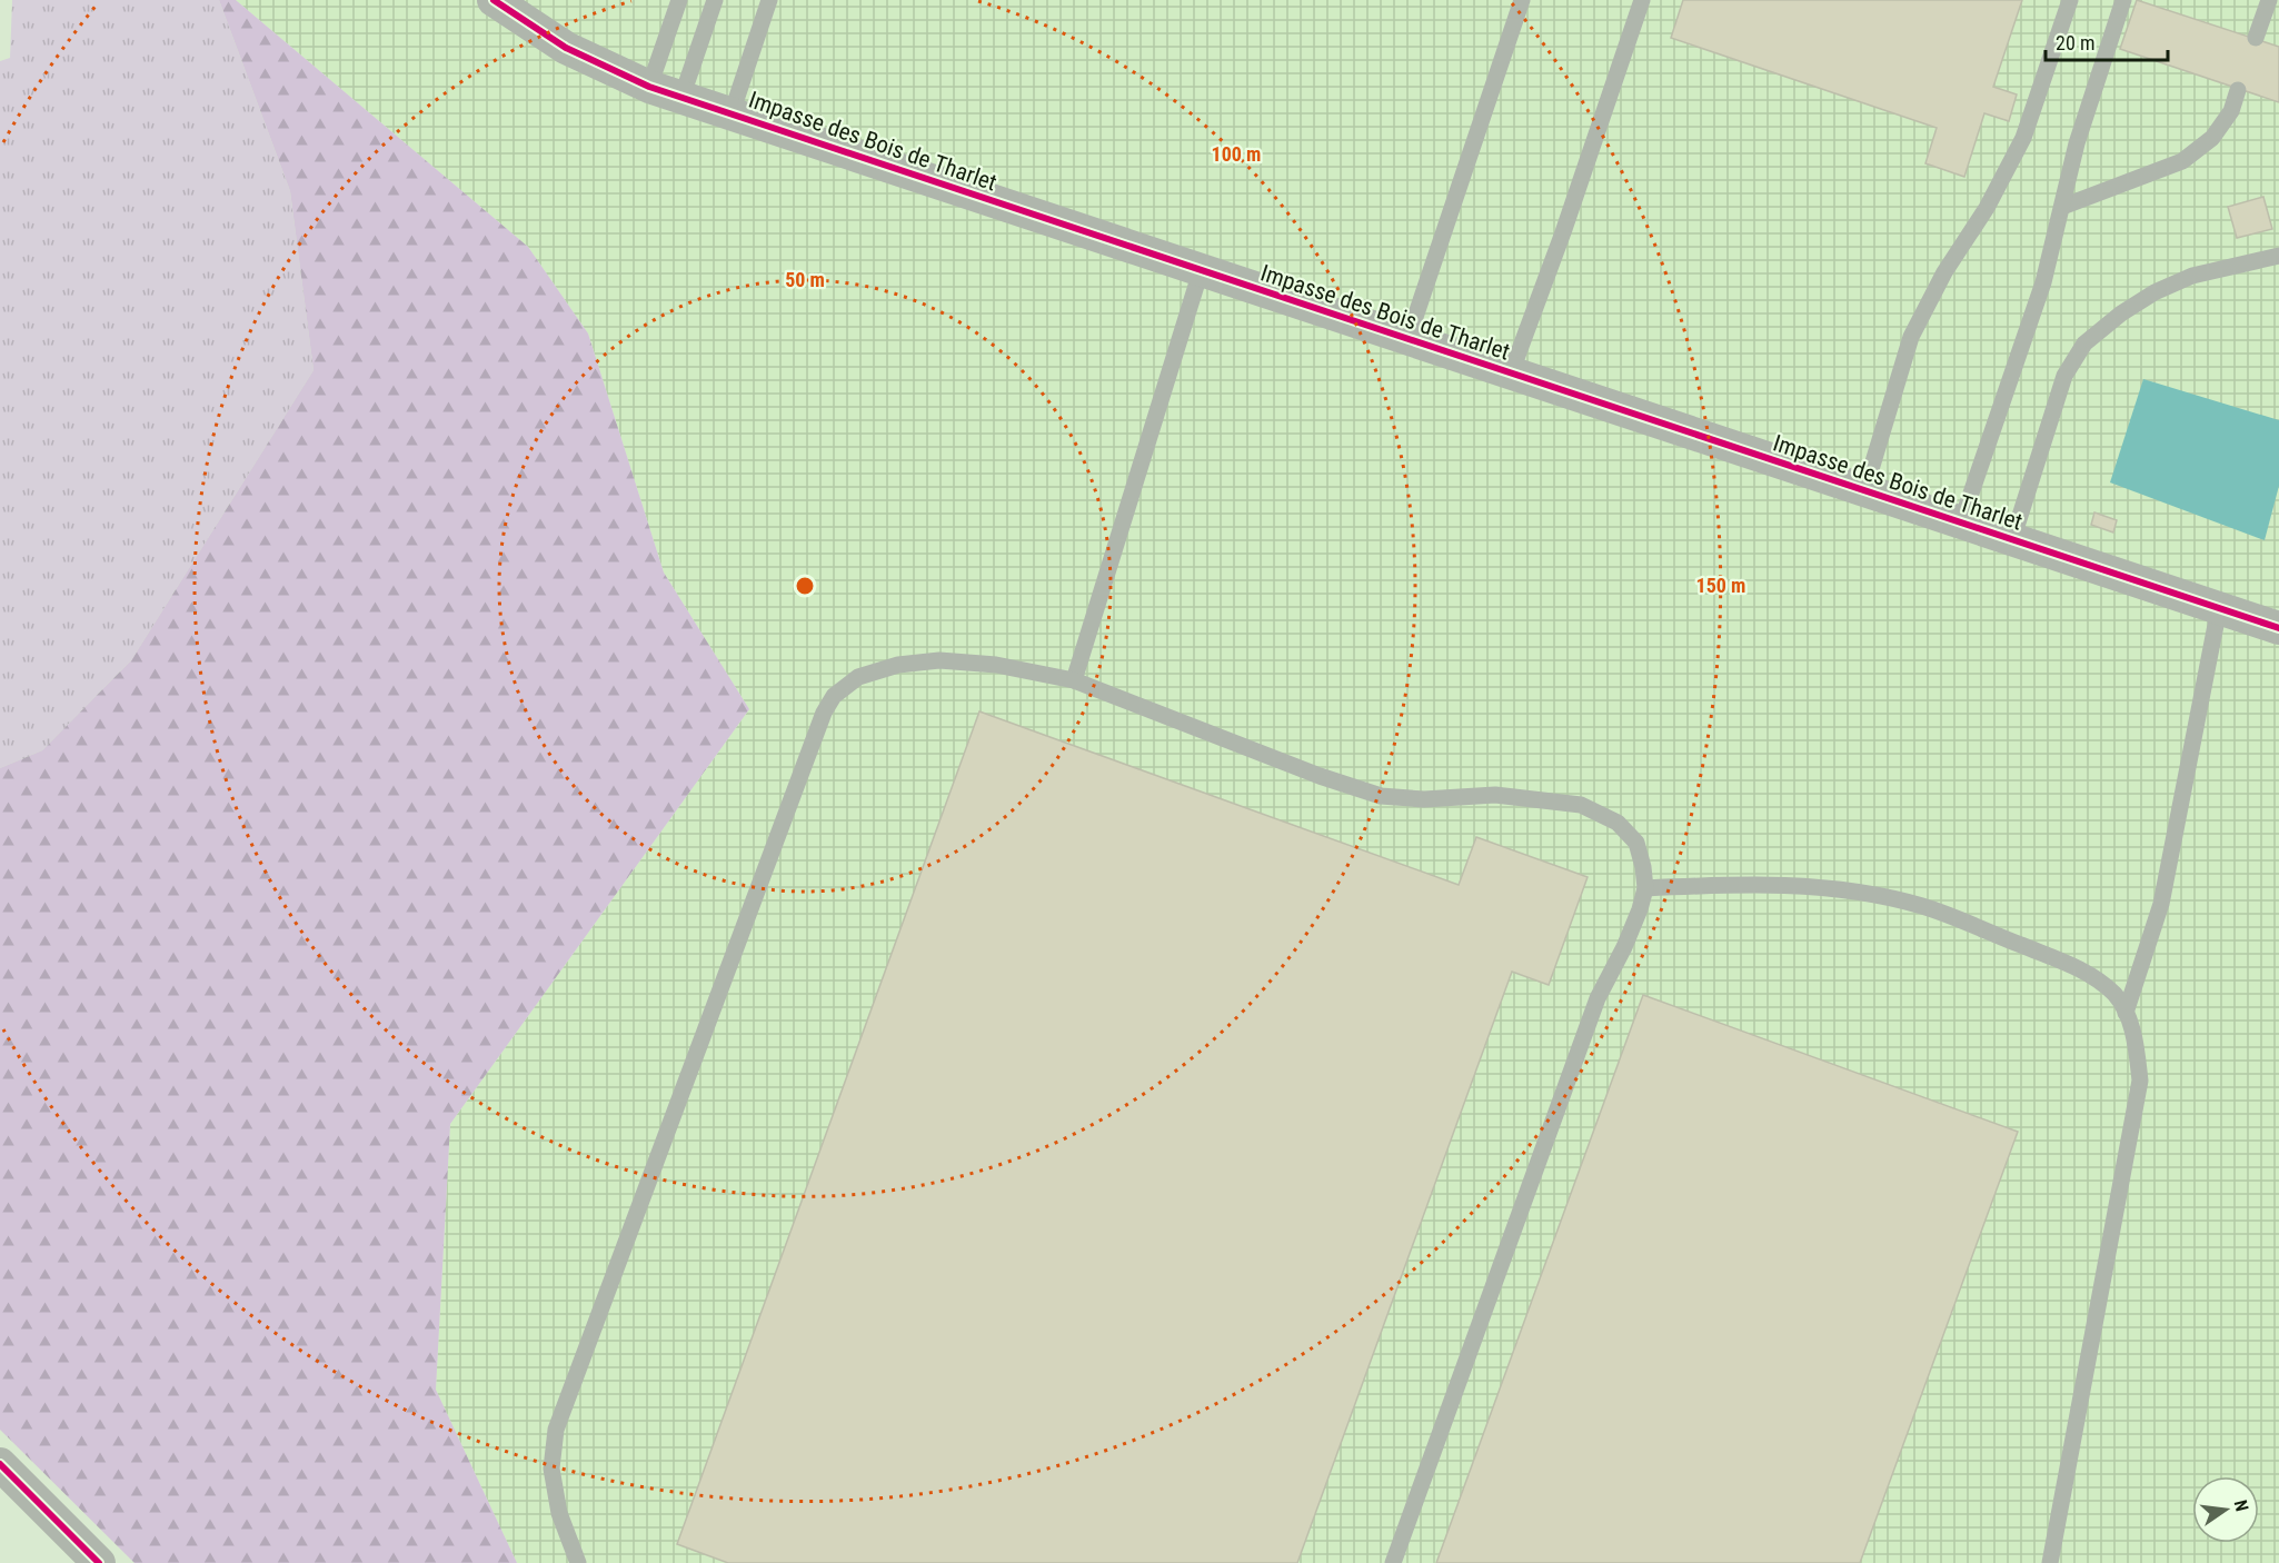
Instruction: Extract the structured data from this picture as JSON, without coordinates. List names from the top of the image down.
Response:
{
  "streets": {
    "street": ["Impasse des Bois de Tharlet"]
  },
  "scale_bar": "20 m",
  "north": "right",
  "rings": ["100 m", "50 m", "150 m"]
}
